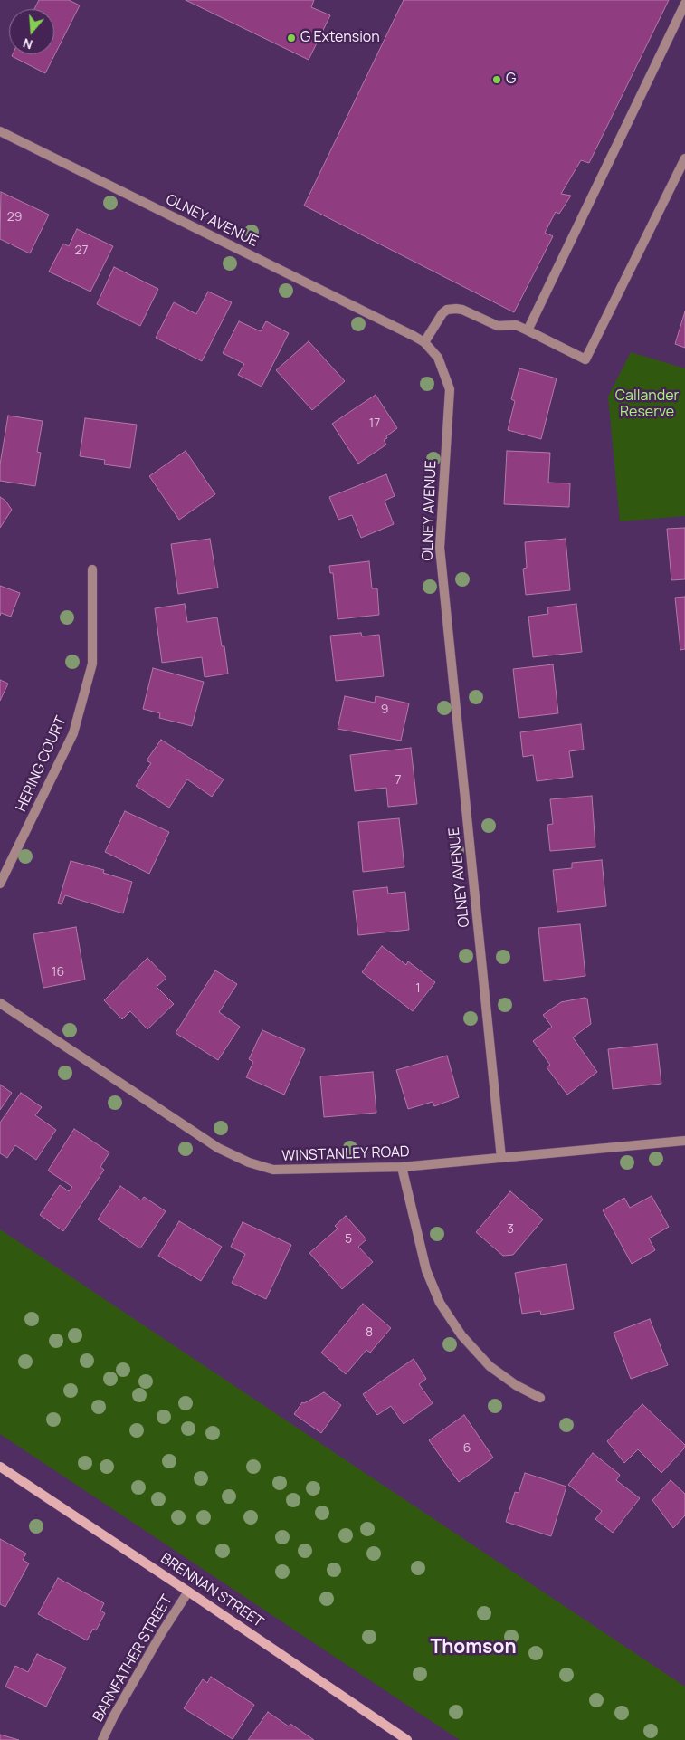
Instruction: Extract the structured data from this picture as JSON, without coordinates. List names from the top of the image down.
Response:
{
  "streets": {
    "main road": ["BRENNAN STREET"],
    "street": [
      "OLNEY AVENUE",
      "HERING COURT",
      "WINSTANLEY ROAD",
      "BARNFATHER STREET"
    ]
  },
  "crossings": [
    ["OLNEY AVENUE", "WINSTANLEY ROAD"],
    ["BRENNAN STREET", "BARNFATHER STREET"]
  ],
  "districts": ["Thomson"],
  "parks": ["Callander Reserve"],
  "places": ["G Extension", "G"],
  "house_numbers": [
    "29",
    "27",
    "17",
    "9",
    "7",
    "16",
    "1",
    "3",
    "5",
    "8",
    "6"
  ],
  "north": "bottom"
}
